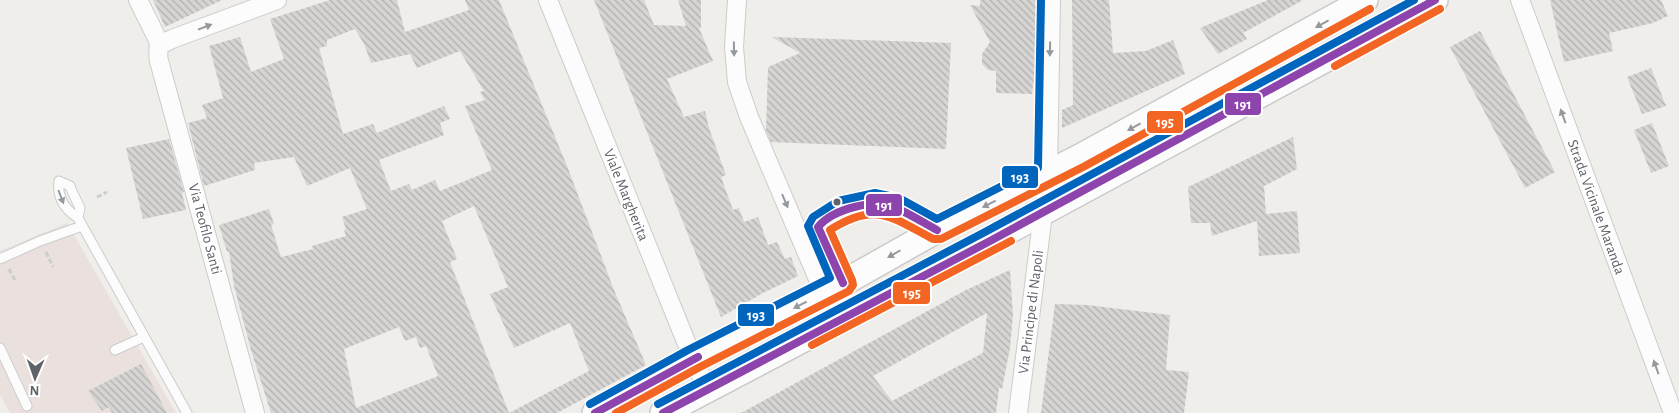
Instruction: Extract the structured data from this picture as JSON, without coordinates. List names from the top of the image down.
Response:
{
  "streets": {
    "street": [
      "Viale Margherita",
      "Strada Vicinale Maranda",
      "Via Teofilo Santi",
      "Via Principe di Napoli"
    ]
  },
  "one_way": ["Strada Vicinale Maranda"],
  "lines": ["transit line 191", "transit line 193", "transit line 195"],
  "north": "bottom"
}
